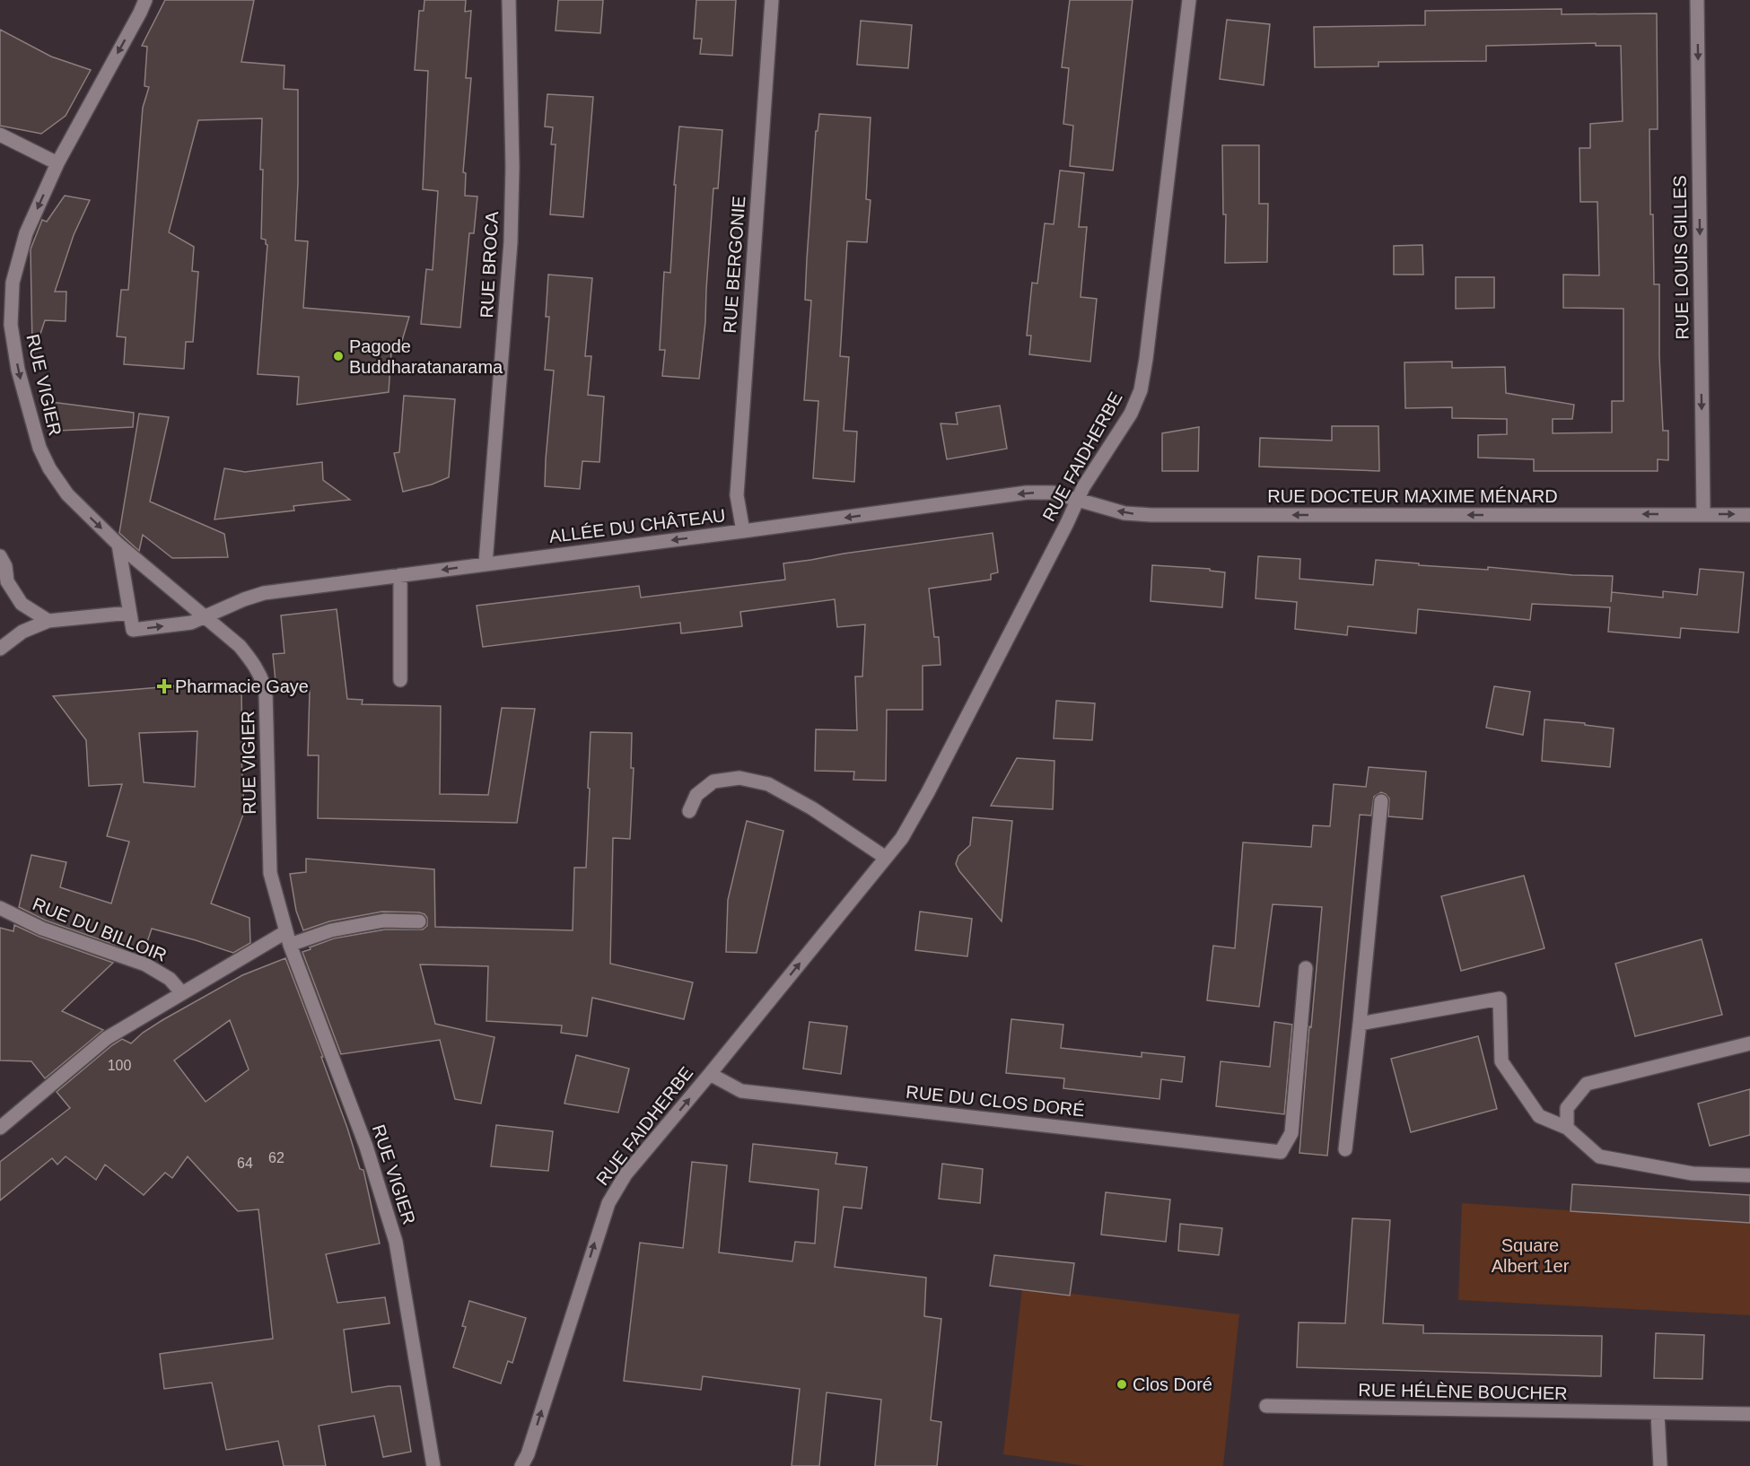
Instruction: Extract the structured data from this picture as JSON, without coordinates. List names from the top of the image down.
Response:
{
  "streets": {
    "street": [
      "RUE LOUIS GILLES",
      "RUE BROCA",
      "RUE BERGONIE",
      "RUE VIGIER",
      "RUE FAIDHERBE",
      "RUE DOCTEUR MAXIME MÉNARD",
      "ALLÉE DU CHÂTEAU",
      "RUE DU BILLOIR",
      "RUE DU CLOS DORÉ",
      "RUE HÉLÈNE BOUCHER"
    ]
  },
  "crossings": [
    ["RUE LOUIS GILLES", "RUE DOCTEUR MAXIME MÉNARD"],
    ["RUE BROCA", "ALLÉE DU CHÂTEAU"],
    ["RUE BERGONIE", "ALLÉE DU CHÂTEAU"],
    ["RUE VIGIER", "ALLÉE DU CHÂTEAU"],
    ["RUE FAIDHERBE", "RUE DOCTEUR MAXIME MÉNARD"],
    ["RUE FAIDHERBE", "ALLÉE DU CHÂTEAU"],
    ["RUE FAIDHERBE", "RUE DU CLOS DORÉ"],
    ["RUE DOCTEUR MAXIME MÉNARD", "ALLÉE DU CHÂTEAU"]
  ],
  "one_way": ["RUE LOUIS GILLES", "RUE FAIDHERBE", "RUE DOCTEUR MAXIME MÉNARD"],
  "parks": ["Square Albert 1er"],
  "places": {
    "other": ["Pagode Buddharatanarama", "Clos Doré"],
    "health": ["Pharmacie Gaye"]
  },
  "house_numbers": ["100", "62", "64"]
}
